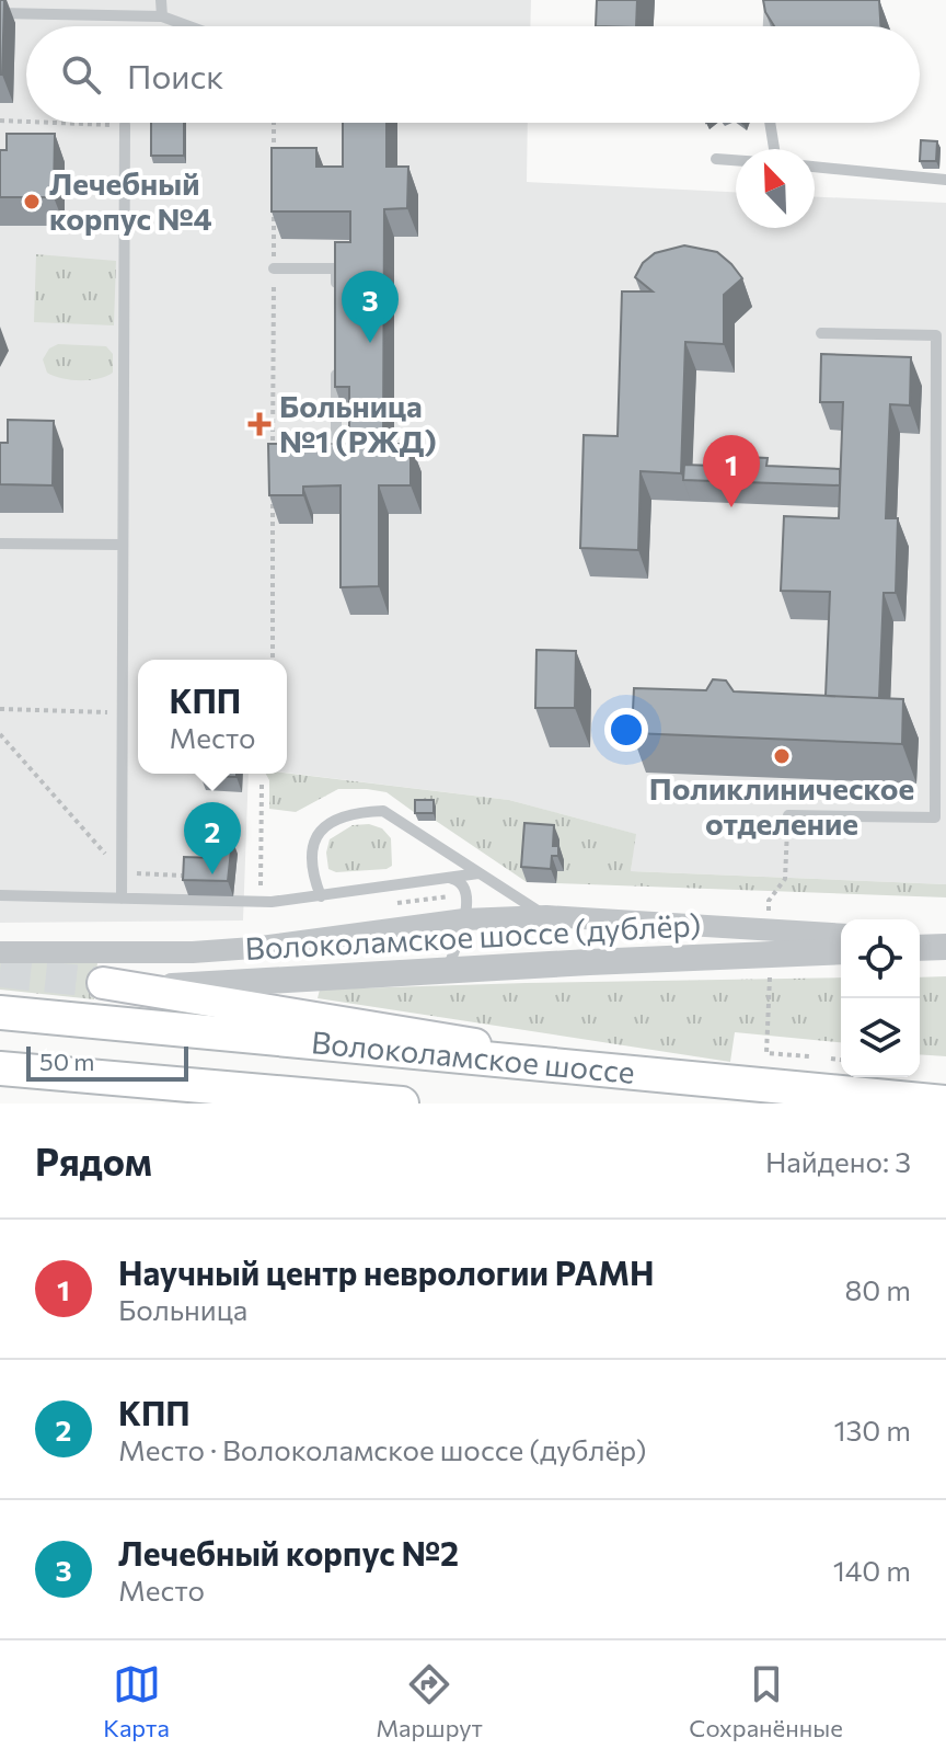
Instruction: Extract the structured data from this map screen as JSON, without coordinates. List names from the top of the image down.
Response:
{
  "streets": {
    "main road": ["Волоколамское шоссе"],
    "street": ["Волоколамское шоссе (дублёр)"]
  },
  "places": {
    "other": ["Лечебный корпус №4", "Поликлиническое отделение"],
    "health": ["Больница №1 (РЖД)"]
  },
  "scale_bar": "50 m",
  "north": "top left",
  "page": {
    "search": "Поиск",
    "pins": ["3", "1", "2"],
    "popup": ["КПП", "Место"],
    "scale": "50 m",
    "heading": ["Рядом", "Найдено: 3"],
    "list": [
      {
        "mark": "1",
        "name": "Научный центр неврологии РАМН",
        "note": "Больница",
        "value": "80 m"
      },
      {
        "mark": "2",
        "name": "КПП",
        "note": "Место · Волоколамское шоссе (дублёр)",
        "value": "130 m"
      },
      {
        "mark": "3",
        "name": "Лечебный корпус №2",
        "note": "Место",
        "value": "140 m"
      }
    ],
    "nav": ["Карта", "Маршрут", "Сохранённые"]
  }
}
